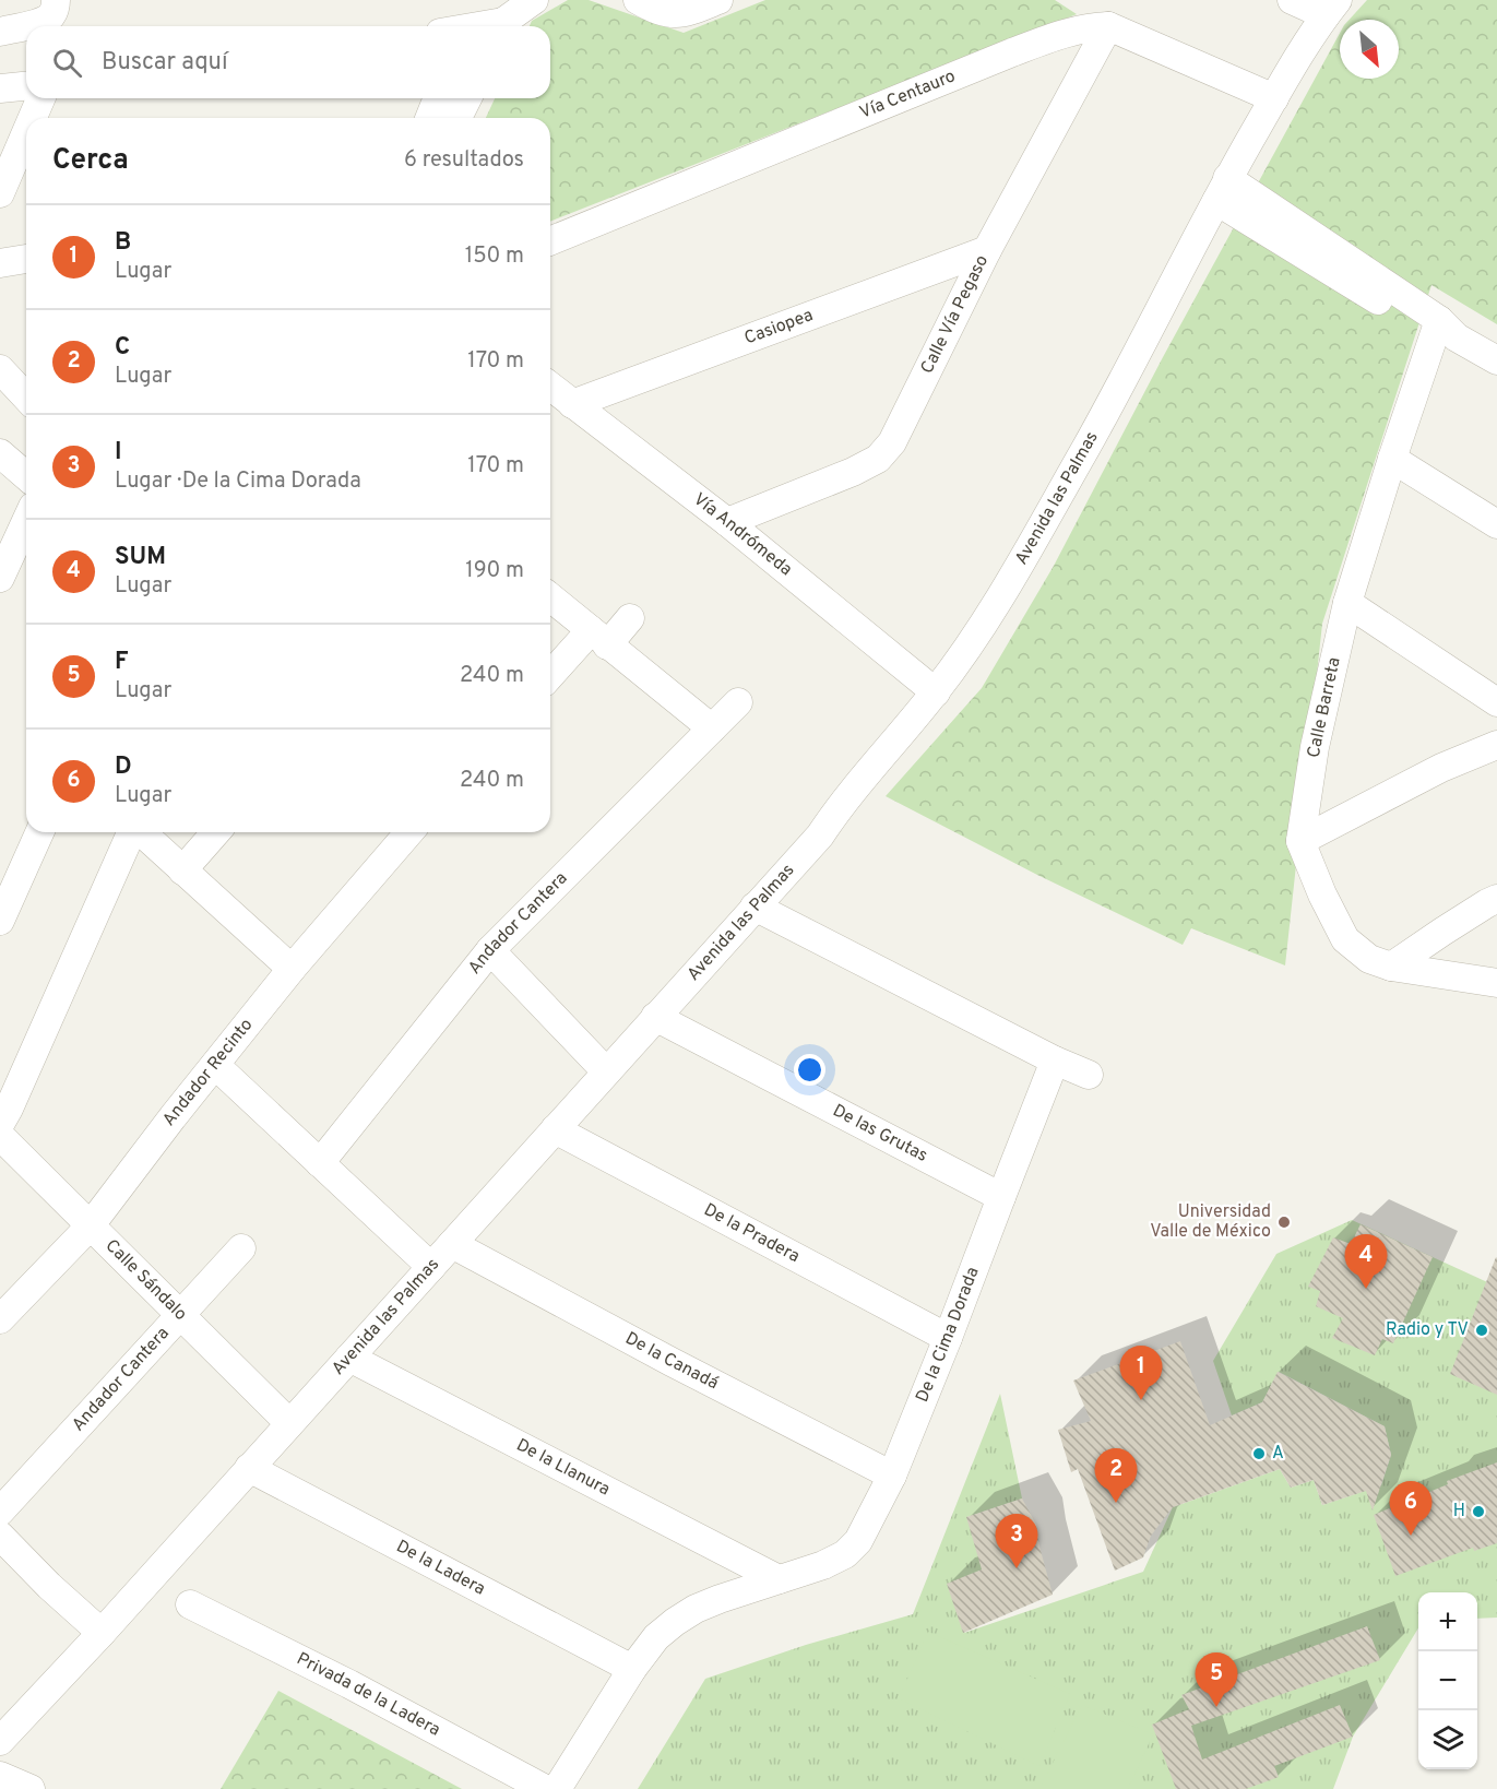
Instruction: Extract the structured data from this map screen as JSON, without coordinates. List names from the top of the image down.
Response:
{
  "streets": {
    "street": [
      "Vía Centauro",
      "Calle Vía Pegaso",
      "Casiopea",
      "Avenida las Palmas",
      "Vía Andrómeda",
      "Calle Barreta",
      "Andador Cantera",
      "Andador Recinto",
      "De las Grutas",
      "De la Pradera",
      "Calle Sándalo",
      "De la Cima Dorada",
      "De la Canadá",
      "De la Llanura",
      "De la Ladera",
      "Privada de la Ladera"
    ]
  },
  "crossings": [
    ["Vía Centauro", "Calle Vía Pegaso"],
    ["Calle Vía Pegaso", "Casiopea"],
    ["Calle Vía Pegaso", "Vía Andrómeda"],
    ["Casiopea", "Vía Andrómeda"],
    ["Avenida las Palmas", "Vía Andrómeda"],
    ["Avenida las Palmas", "De las Grutas"],
    ["Avenida las Palmas", "De la Pradera"],
    ["Avenida las Palmas", "Calle Sándalo"],
    ["Avenida las Palmas", "De la Canadá"],
    ["Avenida las Palmas", "De la Llanura"],
    ["Avenida las Palmas", "De la Ladera"],
    ["Andador Cantera", "Calle Sándalo"],
    ["Andador Recinto", "Calle Sándalo"],
    ["De las Grutas", "De la Cima Dorada"],
    ["De la Pradera", "De la Cima Dorada"],
    ["De la Cima Dorada", "De la Canadá"],
    ["De la Cima Dorada", "De la Llanura"],
    ["De la Cima Dorada", "De la Ladera"]
  ],
  "places": [
    "Universidad Valle de México",
    "Radio y TV",
    "A",
    "H"
  ],
  "north": "bottom right",
  "page": {
    "search": "Buscar aquí",
    "heading": ["Cerca", "6 resultados"],
    "list": [
      {
        "mark": "1",
        "name": "B",
        "note": "Lugar",
        "value": "150 m"
      },
      {
        "mark": "2",
        "name": "C",
        "note": "Lugar",
        "value": "170 m"
      },
      {
        "mark": "3",
        "name": "I",
        "note": "Lugar · De la Cima Dorada",
        "value": "170 m"
      },
      {
        "mark": "4",
        "name": "SUM",
        "note": "Lugar",
        "value": "190 m"
      },
      {
        "mark": "5",
        "name": "F",
        "note": "Lugar",
        "value": "240 m"
      },
      {
        "mark": "6",
        "name": "D",
        "note": "Lugar",
        "value": "240 m"
      }
    ],
    "pins": [
      "4",
      "1",
      "2",
      "6",
      "3",
      "5"
    ],
    "map_buttons": ["+", "−"]
  }
}
